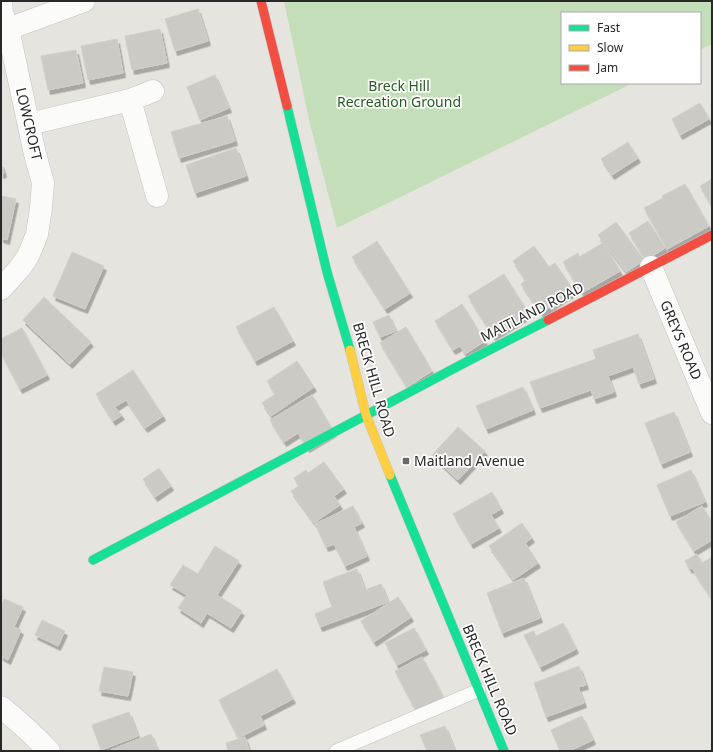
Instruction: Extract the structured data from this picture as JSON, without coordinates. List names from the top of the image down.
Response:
{
  "streets": {
    "street": [
      "LOWCROFT",
      "MAITLAND ROAD",
      "GREYS ROAD",
      "BRECK HILL ROAD"
    ]
  },
  "crossings": [
    ["MAITLAND ROAD", "GREYS ROAD"],
    ["MAITLAND ROAD", "BRECK HILL ROAD"]
  ],
  "parks": ["Breck Hill Recreation Ground"],
  "places": {
    "transit": ["Maitland Avenue"]
  },
  "legend": ["Fast", "Slow", "Jam"]
}
